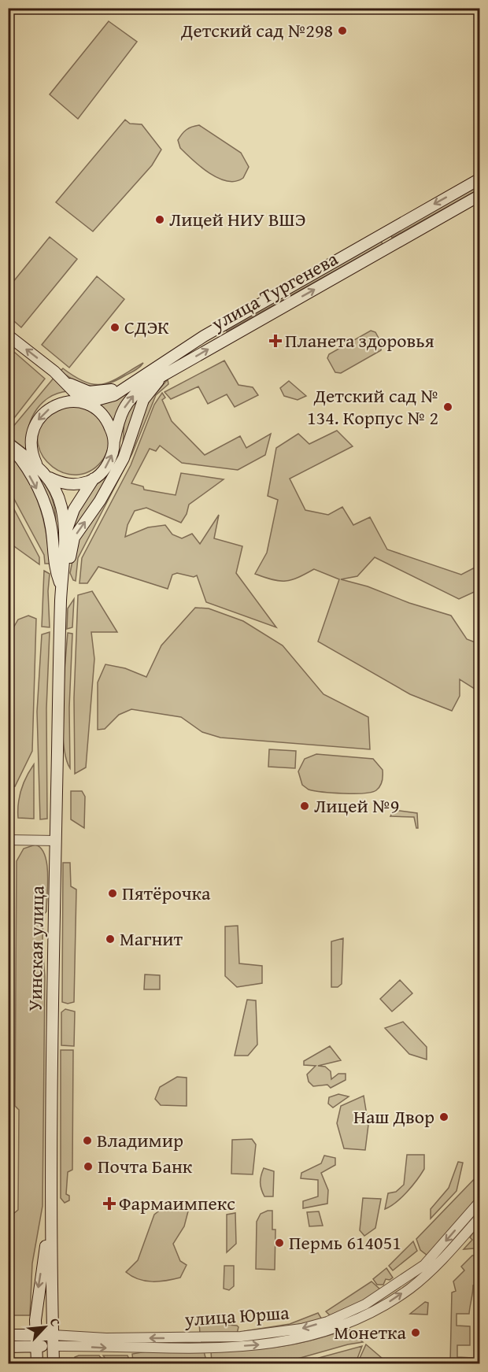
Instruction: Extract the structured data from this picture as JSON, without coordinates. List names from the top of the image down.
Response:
{
  "streets": {
    "main road": ["улица Тургенева", "Уинская улица", "улица Юрша"]
  },
  "crossings": [
    ["Уинская улица", "улица Юрша"]
  ],
  "places": {
    "other": [
      "Детский сад №298",
      "Лицей НИУ ВШЭ",
      "СДЭК",
      "Детский сад № 134. Корпус № 2",
      "Лицей №9",
      "Пятёрочка",
      "Магнит",
      "Наш Двор",
      "Владимир",
      "Почта Банк",
      "Пермь 614051",
      "Монетка"
    ],
    "health": ["Планета здоровья", "Фармаимпекс"]
  },
  "north": "top right"
}
